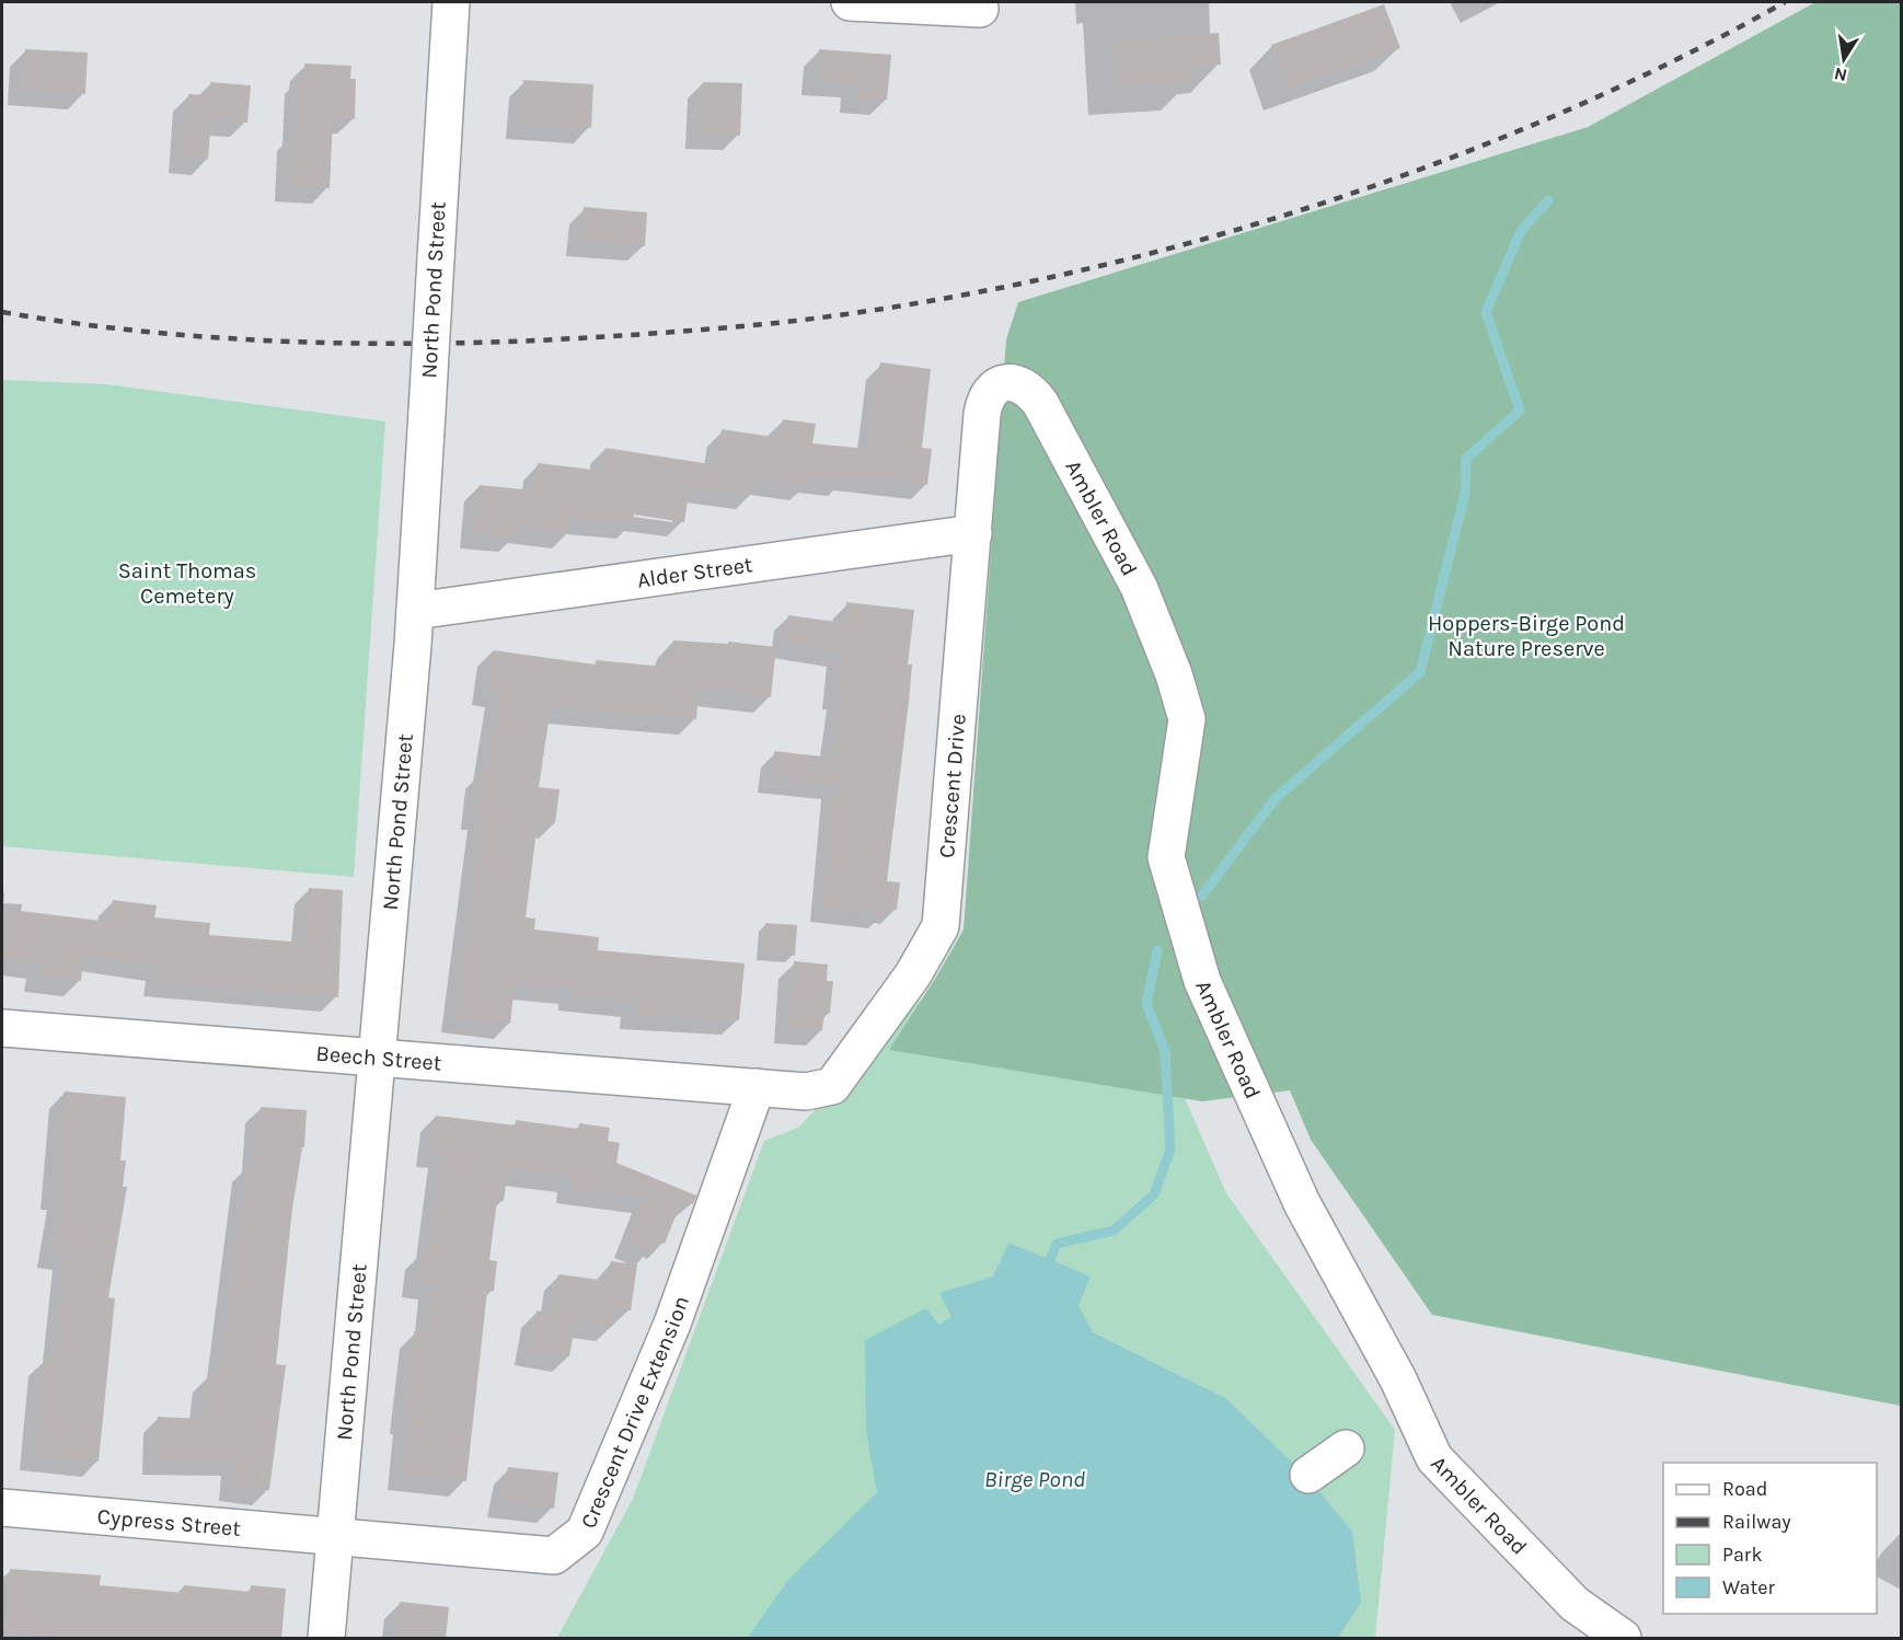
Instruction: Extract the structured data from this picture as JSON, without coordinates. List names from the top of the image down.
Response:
{
  "streets": {
    "street": [
      "North Pond Street",
      "Ambler Road",
      "Alder Street",
      "Crescent Drive",
      "Beech Street",
      "Crescent Drive Extension",
      "Cypress Street"
    ]
  },
  "crossings": [
    ["North Pond Street", "Alder Street"],
    ["North Pond Street", "Beech Street"],
    ["North Pond Street", "Crescent Drive Extension"],
    ["North Pond Street", "Cypress Street"],
    ["Ambler Road", "Crescent Drive"],
    ["Alder Street", "Crescent Drive"],
    ["Crescent Drive", "Beech Street"],
    ["Crescent Drive", "Crescent Drive Extension"],
    ["Beech Street", "Crescent Drive Extension"],
    ["Crescent Drive Extension", "Cypress Street"]
  ],
  "water": ["Birge Pond"],
  "parks": ["Saint Thomas Cemetery", "Hoppers-Birge Pond Nature Preserve"],
  "legend": [
    "Road",
    "Railway",
    "Park",
    "Water"
  ],
  "north": "bottom"
}
